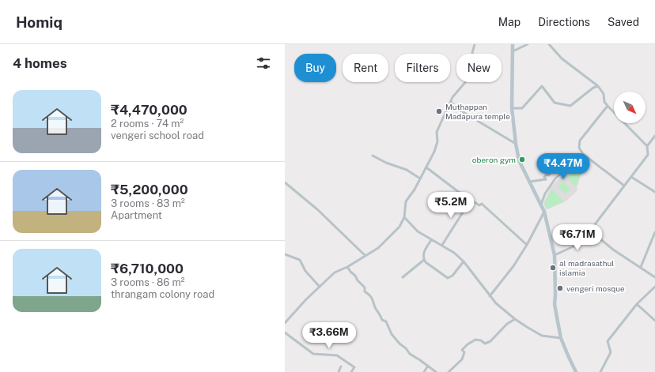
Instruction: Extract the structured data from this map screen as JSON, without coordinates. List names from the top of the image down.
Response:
{
  "places": [
    "Muthappan Madapura temple",
    "oberon gym",
    "al madrasathul islamia",
    "vengeri mosque"
  ],
  "north": "bottom right",
  "page": {
    "header": "Homiq",
    "nav": ["Map", "Directions", "Saved"],
    "heading": "4 homes",
    "chip": [
      "Buy",
      "Rent",
      "Filters",
      "New"
    ],
    "list": [
      {
        "name": "₹4,470,000",
        "note": "2 rooms · 74 m² · vengeri school road"
      },
      {
        "name": "₹5,200,000",
        "note": "3 rooms · 83 m² · Apartment"
      },
      {
        "name": "₹6,710,000",
        "note": "3 rooms · 86 m² · thrangam colony road"
      }
    ],
    "price": [
      "₹4.47M",
      "₹5.2M",
      "₹6.71M",
      "₹3.66M"
    ]
  }
}
